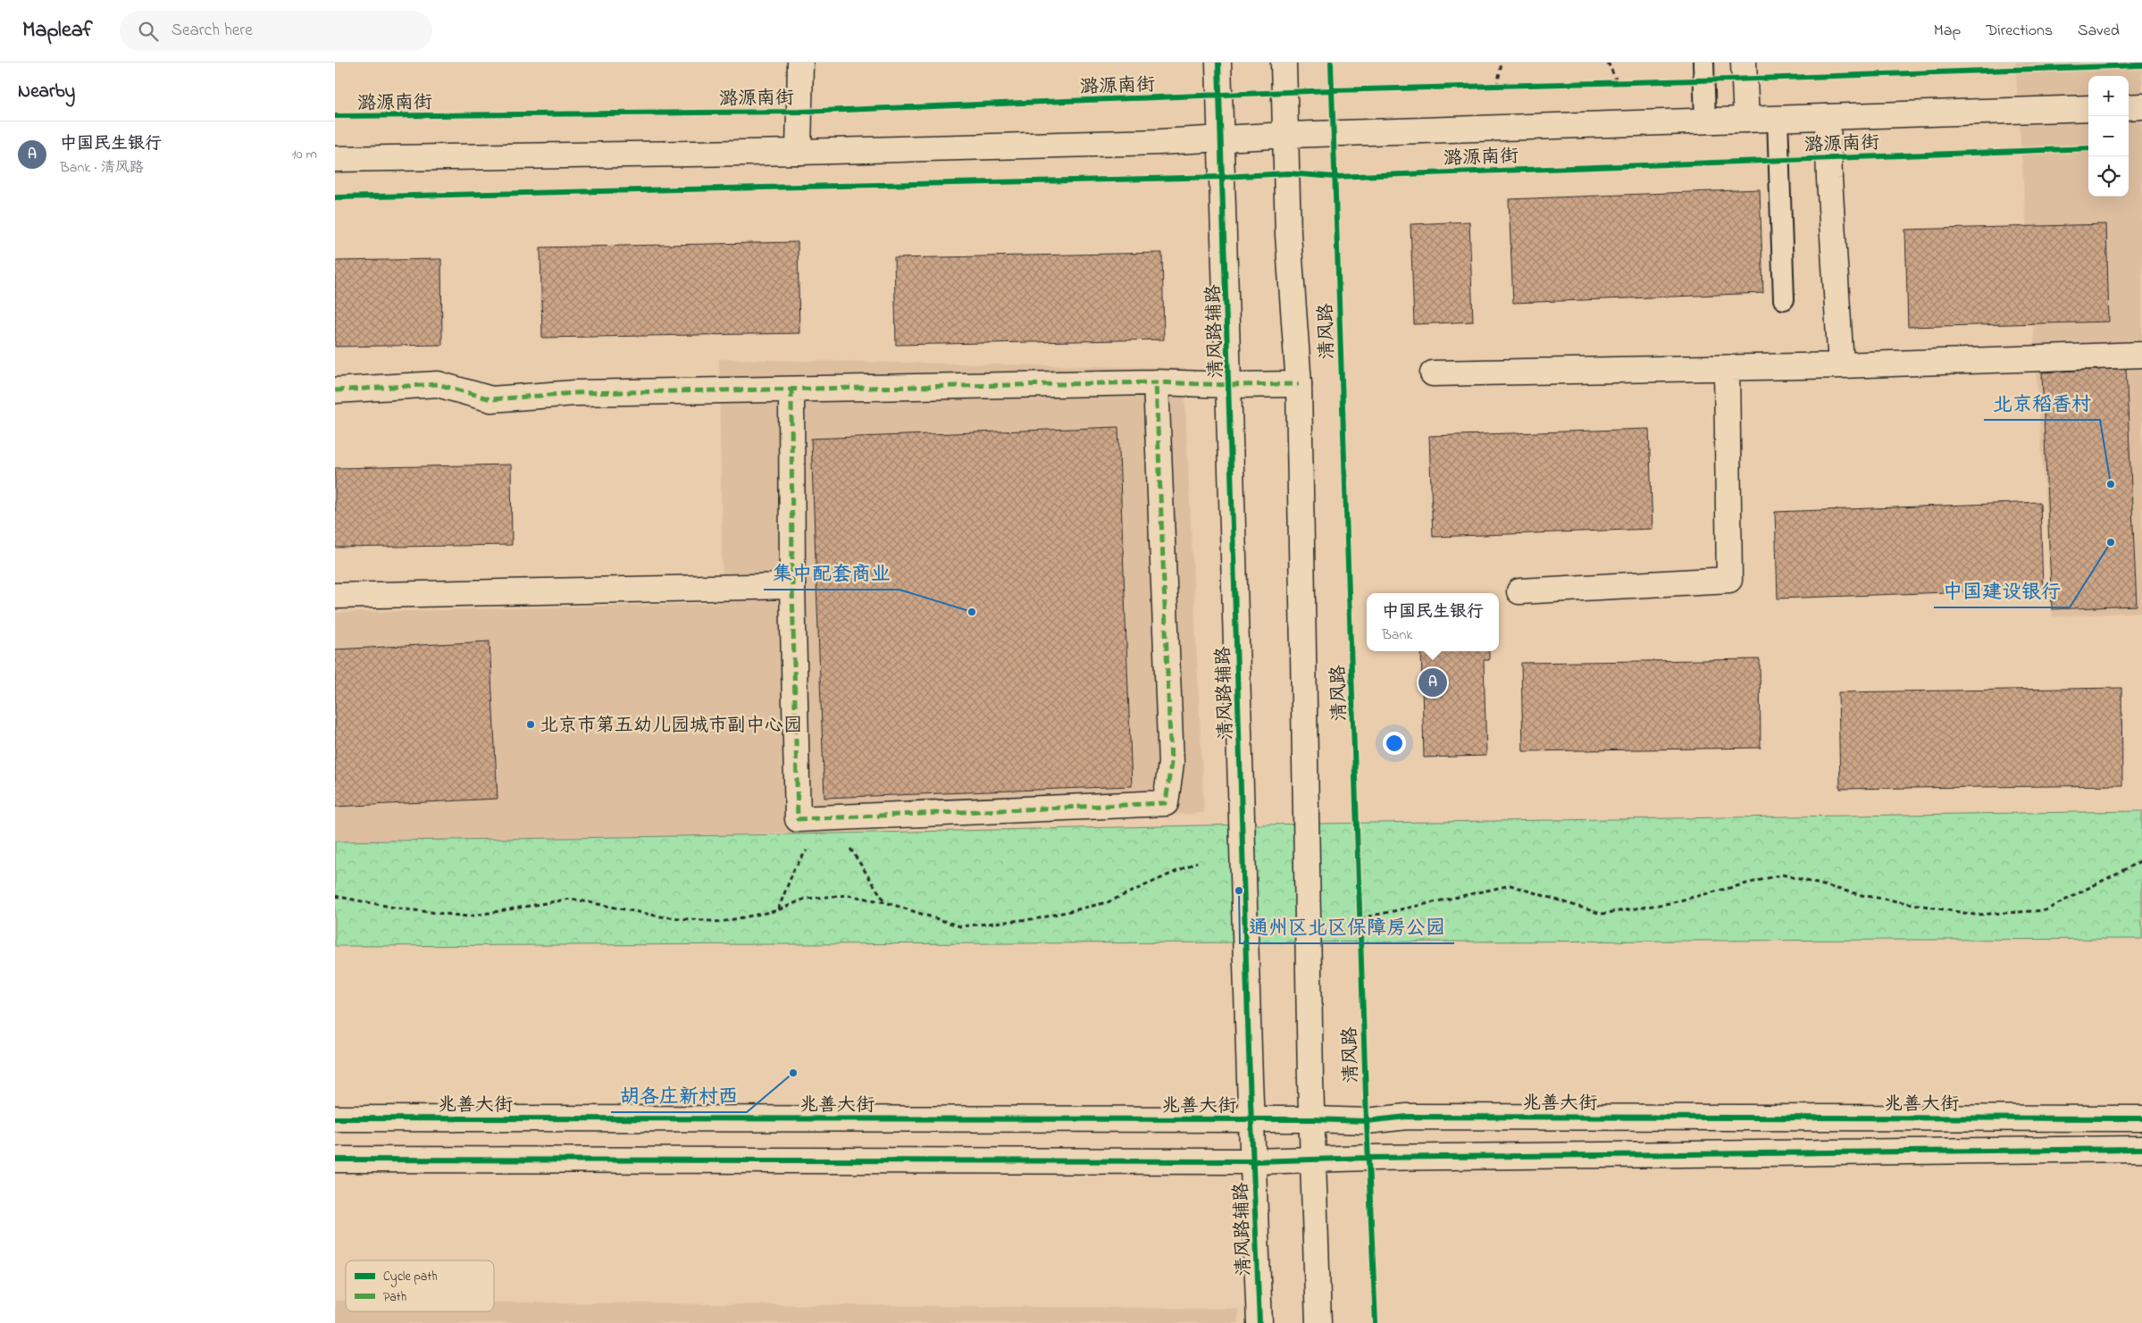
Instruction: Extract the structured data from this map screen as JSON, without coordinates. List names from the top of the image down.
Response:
{
  "streets": {
    "street": [
      "潞源南街",
      "清风路辅路",
      "清风路",
      "兆善大街"
    ]
  },
  "crossings": [
    ["潞源南街", "清风路辅路"],
    ["潞源南街", "清风路"],
    ["清风路辅路", "兆善大街"],
    ["清风路", "兆善大街"]
  ],
  "places": [
    "北京稻香村",
    "中国建设银行",
    "集中配套商业",
    "北京市第五幼儿园城市副中心园",
    "通州区北区保障房公园",
    "胡各庄新村西"
  ],
  "legend": ["Cycle path", "Path"],
  "page": {
    "header": "Mapleaf",
    "search": "Search here",
    "nav": ["Map", "Directions", "Saved"],
    "heading": "Nearby",
    "map_buttons": ["+", "−"],
    "list": [
      {
        "mark": "A",
        "name": "中国民生银行",
        "note": "Bank · 清风路",
        "value": "10 m"
      }
    ],
    "popup": ["中国民生银行", "Bank"],
    "pins": "A"
  }
}
